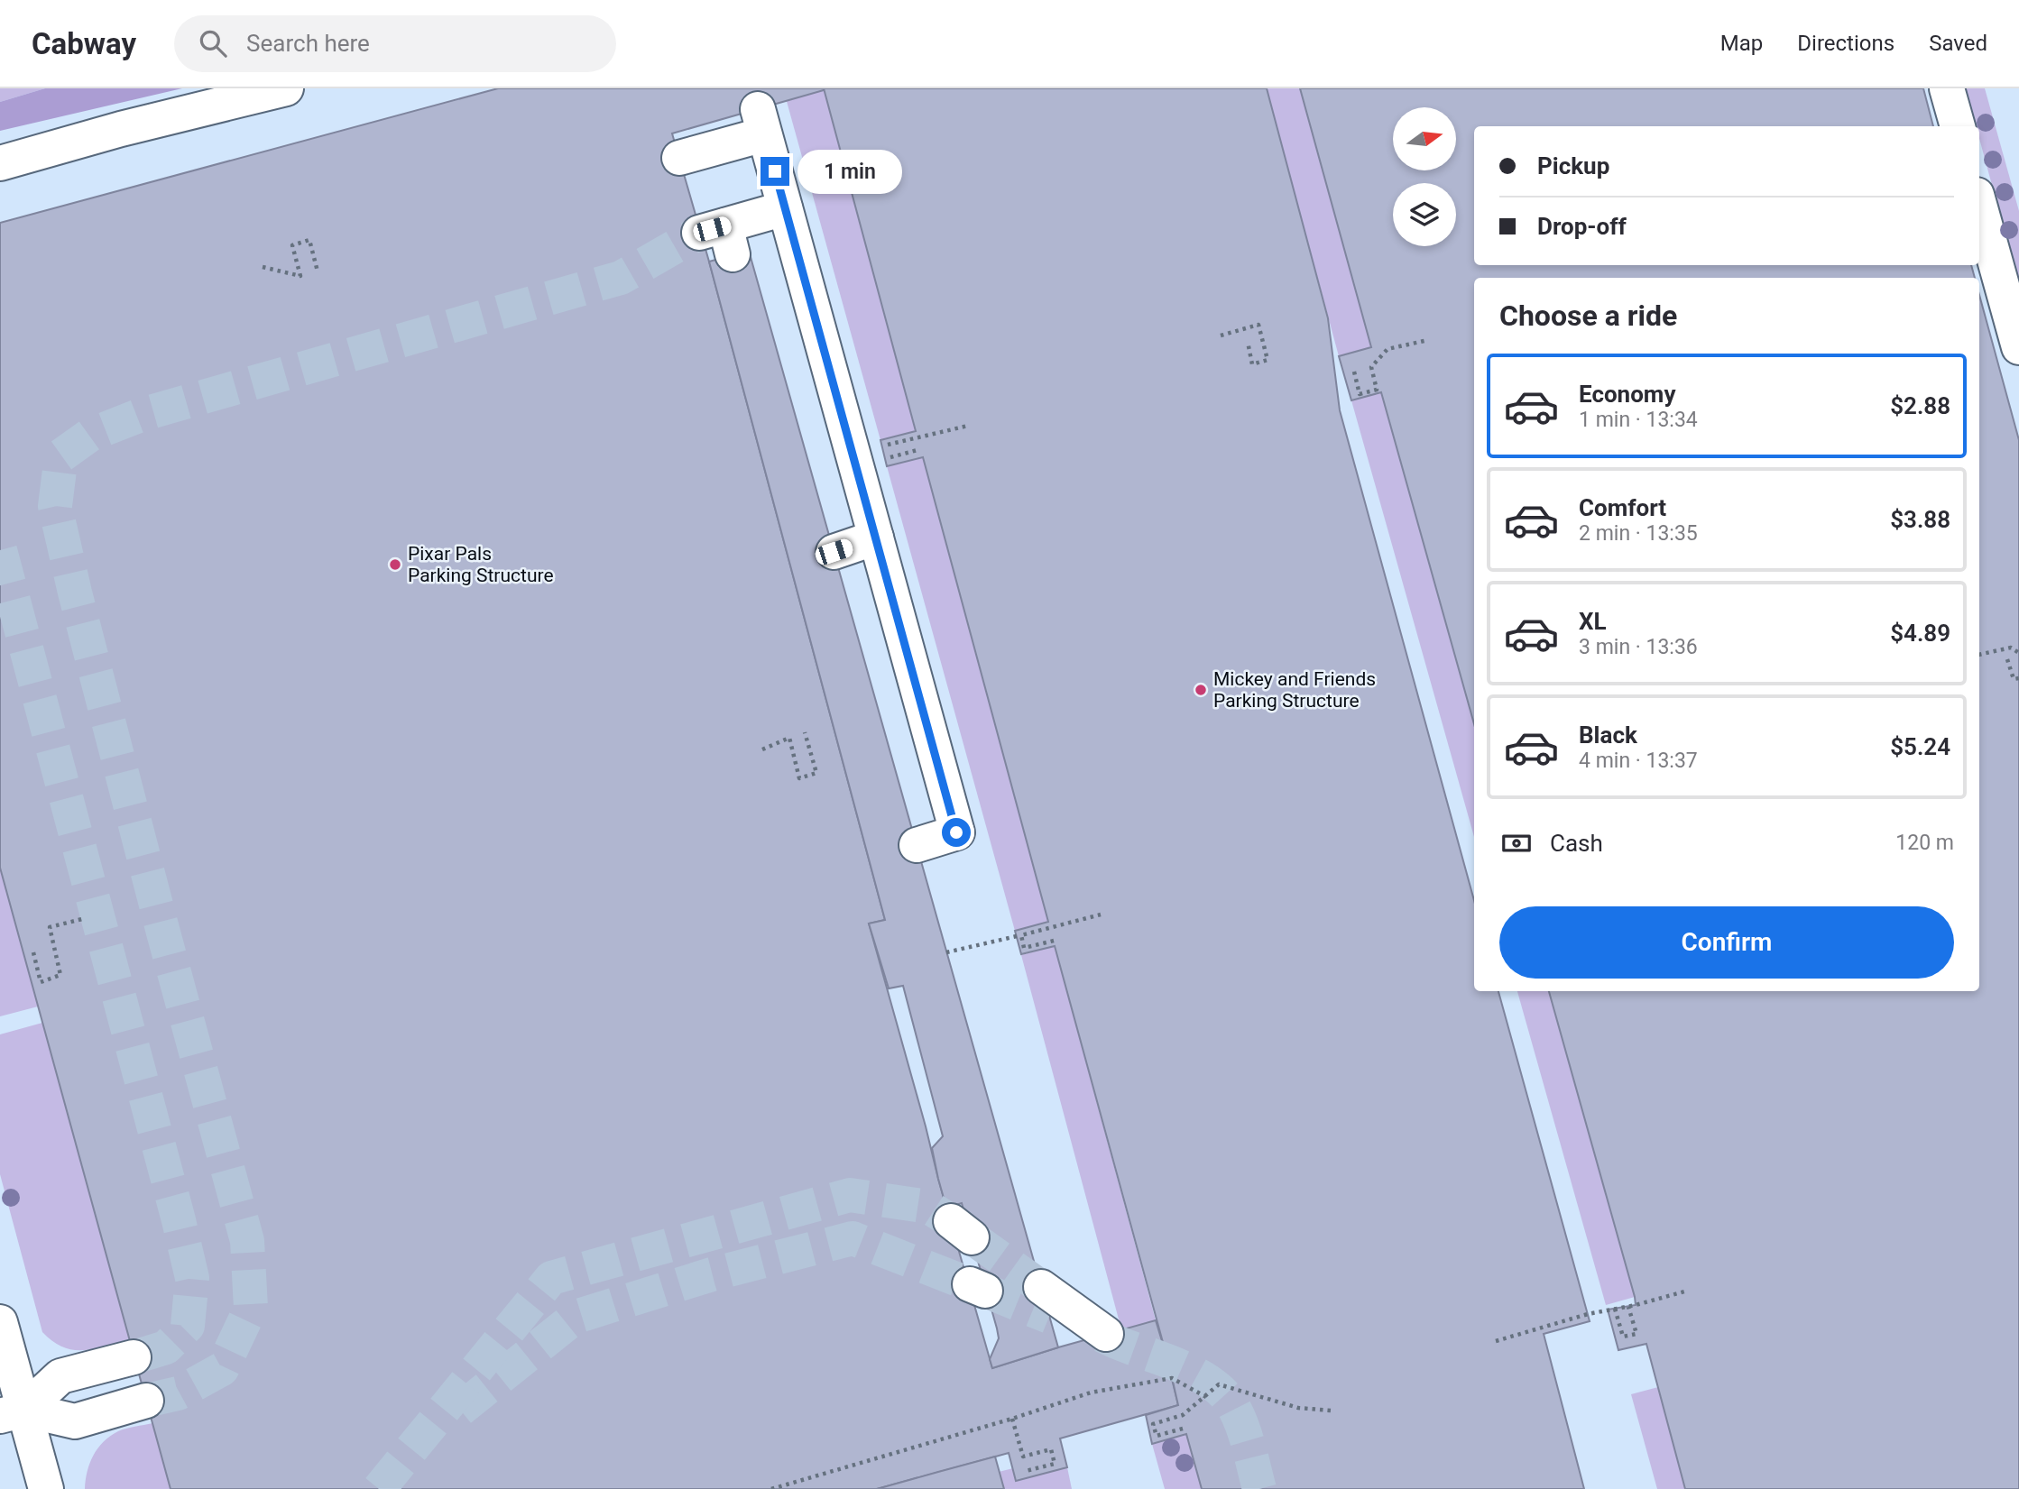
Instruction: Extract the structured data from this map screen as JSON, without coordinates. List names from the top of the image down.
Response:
{
  "places": ["Pixar Pals Parking Structure", "Mickey and Friends Parking Structure"],
  "north": "right",
  "page": {
    "header": "Cabway",
    "search": "Search here",
    "nav": ["Map", "Directions", "Saved"],
    "banner": ["Pickup", "Drop-off"],
    "bubble": "1 min",
    "heading": "Choose a ride",
    "list": [
      {
        "name": "Economy",
        "note": "1 min · 13:34",
        "value": "$2.88"
      },
      {
        "name": "Comfort",
        "note": "2 min · 13:35",
        "value": "$3.88"
      },
      {
        "name": "XL",
        "note": "3 min · 13:36",
        "value": "$4.89"
      },
      {
        "name": "Black",
        "note": "4 min · 13:37",
        "value": "$5.24"
      }
    ],
    "pay": ["Cash", "120 m"],
    "buttons": "Confirm"
  }
}
